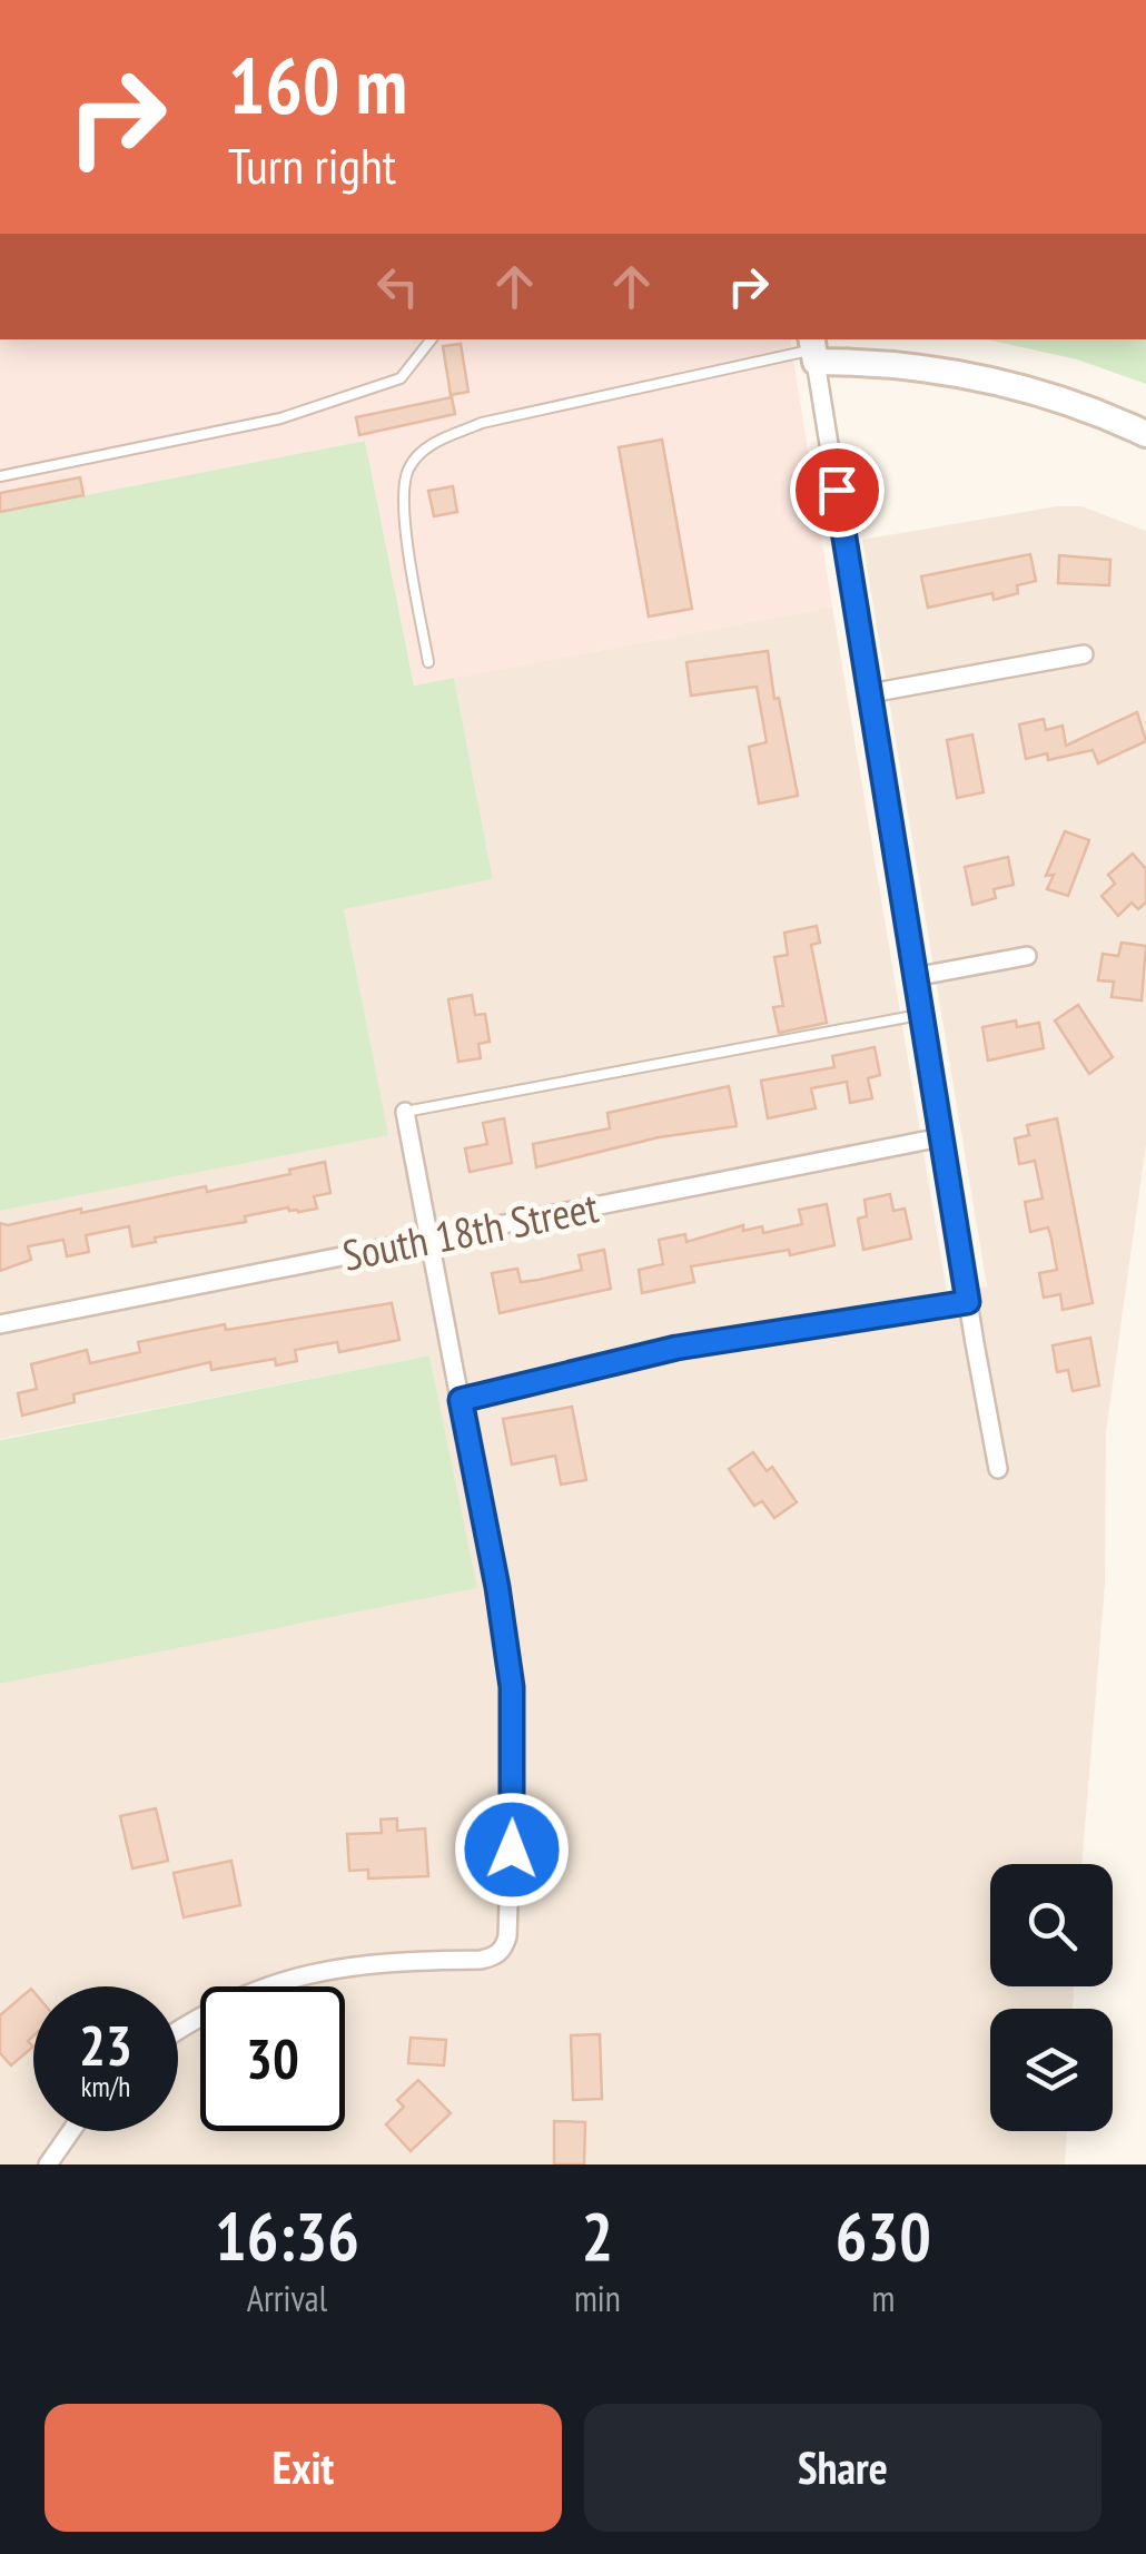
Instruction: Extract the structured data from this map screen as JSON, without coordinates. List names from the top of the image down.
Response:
{
  "streets": {
    "street": ["South 18th Street"]
  },
  "page": {
    "turn": ["160 m", "Turn right"],
    "speed": "23 km/h",
    "limit": "30",
    "eta": [
      "16:36",
      "Arrival",
      "2",
      "min",
      "630",
      "m"
    ],
    "buttons": ["Exit", "Share"]
  }
}
